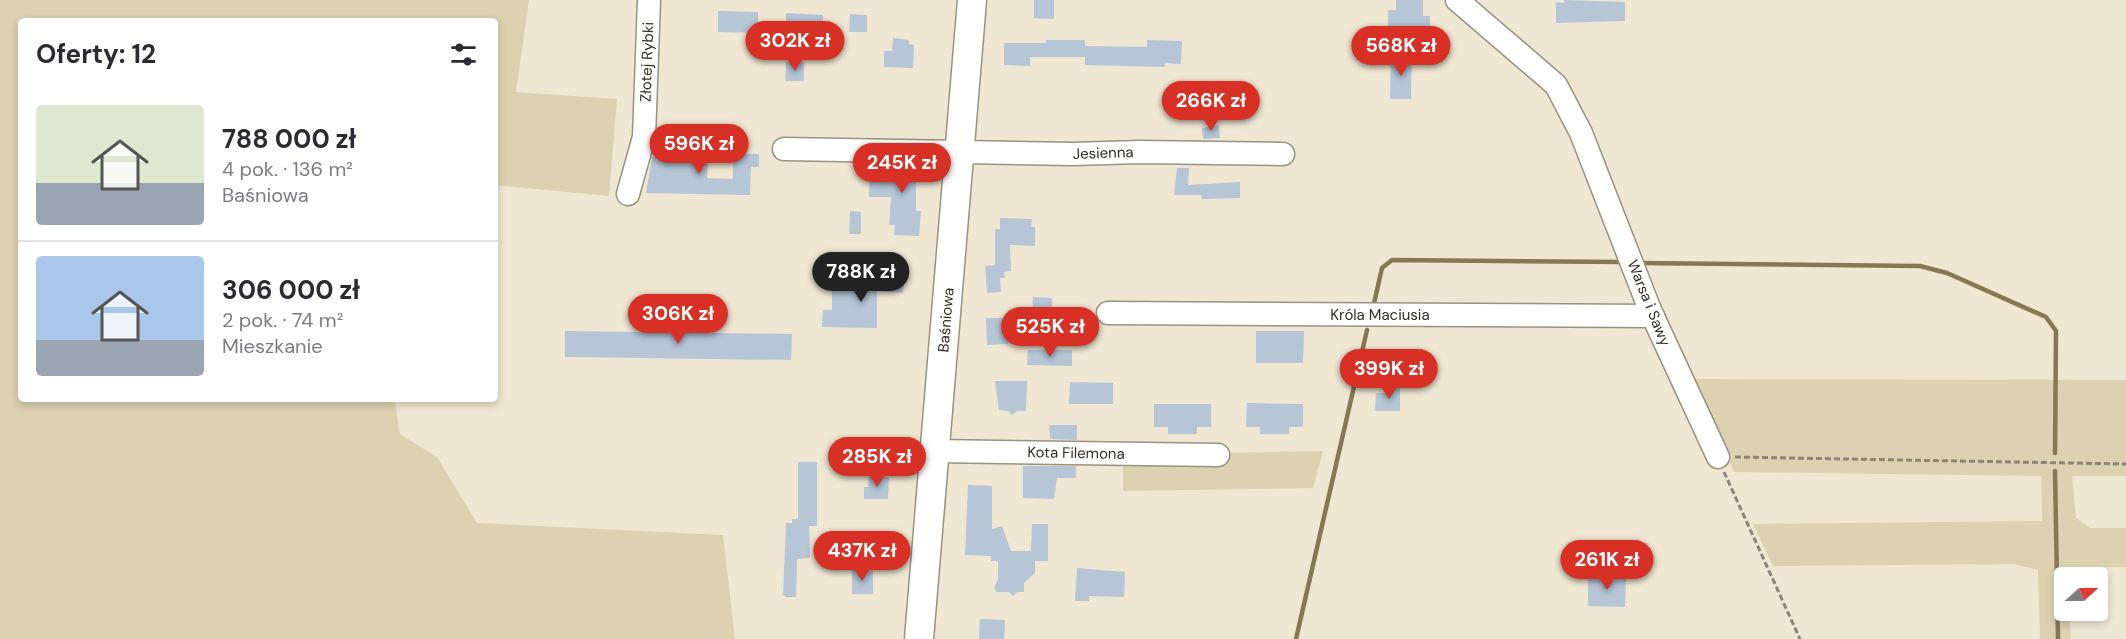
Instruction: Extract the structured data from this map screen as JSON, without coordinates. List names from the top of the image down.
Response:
{
  "streets": {
    "main road": ["Baśniowa"],
    "street": [
      "Złotej Rybki",
      "Jesienna",
      "Warsa i Sawy",
      "Króla Maciusia",
      "Kota Filemona"
    ]
  },
  "crossings": [
    ["Jesienna", "Baśniowa"],
    ["Warsa i Sawy", "Króla Maciusia"],
    ["Baśniowa", "Kota Filemona"]
  ],
  "north": "right",
  "page": {
    "heading": "Oferty: 12",
    "price": [
      "302K zł",
      "568K zł",
      "266K zł",
      "596K zł",
      "245K zł",
      "788K zł",
      "306K zł",
      "525K zł",
      "399K zł",
      "285K zł",
      "437K zł",
      "261K zł"
    ],
    "list": [
      {
        "name": "788 000 zł",
        "note": "4 pok. · 136 m² · Baśniowa"
      },
      {
        "name": "306 000 zł",
        "note": "2 pok. · 74 m² · Mieszkanie"
      }
    ]
  }
}
